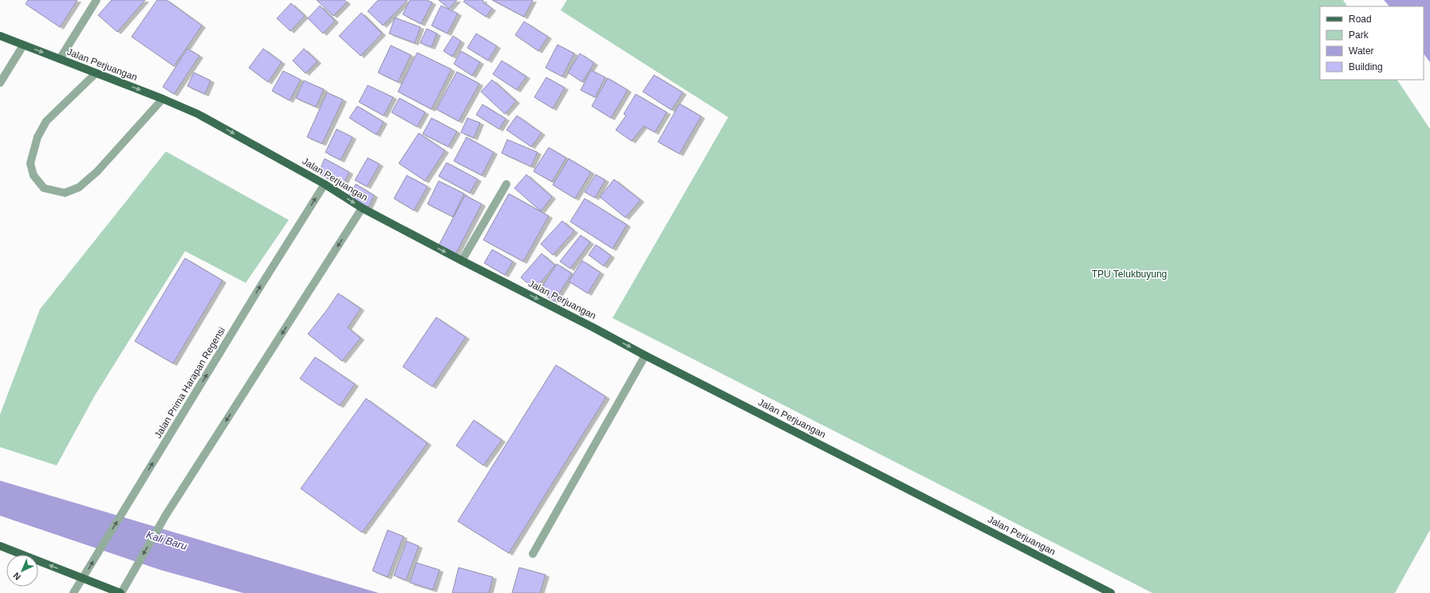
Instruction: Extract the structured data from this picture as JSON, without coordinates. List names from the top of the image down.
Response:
{
  "streets": {
    "main road": ["Jalan Perjuangan"],
    "street": ["Jalan Prima Harapan Regensi"]
  },
  "crossings": [
    ["Jalan Perjuangan", "Jalan Prima Harapan Regensi"]
  ],
  "one_way": ["Jalan Perjuangan"],
  "water": ["Kali Baru"],
  "parks": ["TPU Telukbuyung"],
  "legend": [
    "Road",
    "Park",
    "Water",
    "Building"
  ],
  "north": "bottom left"
}
